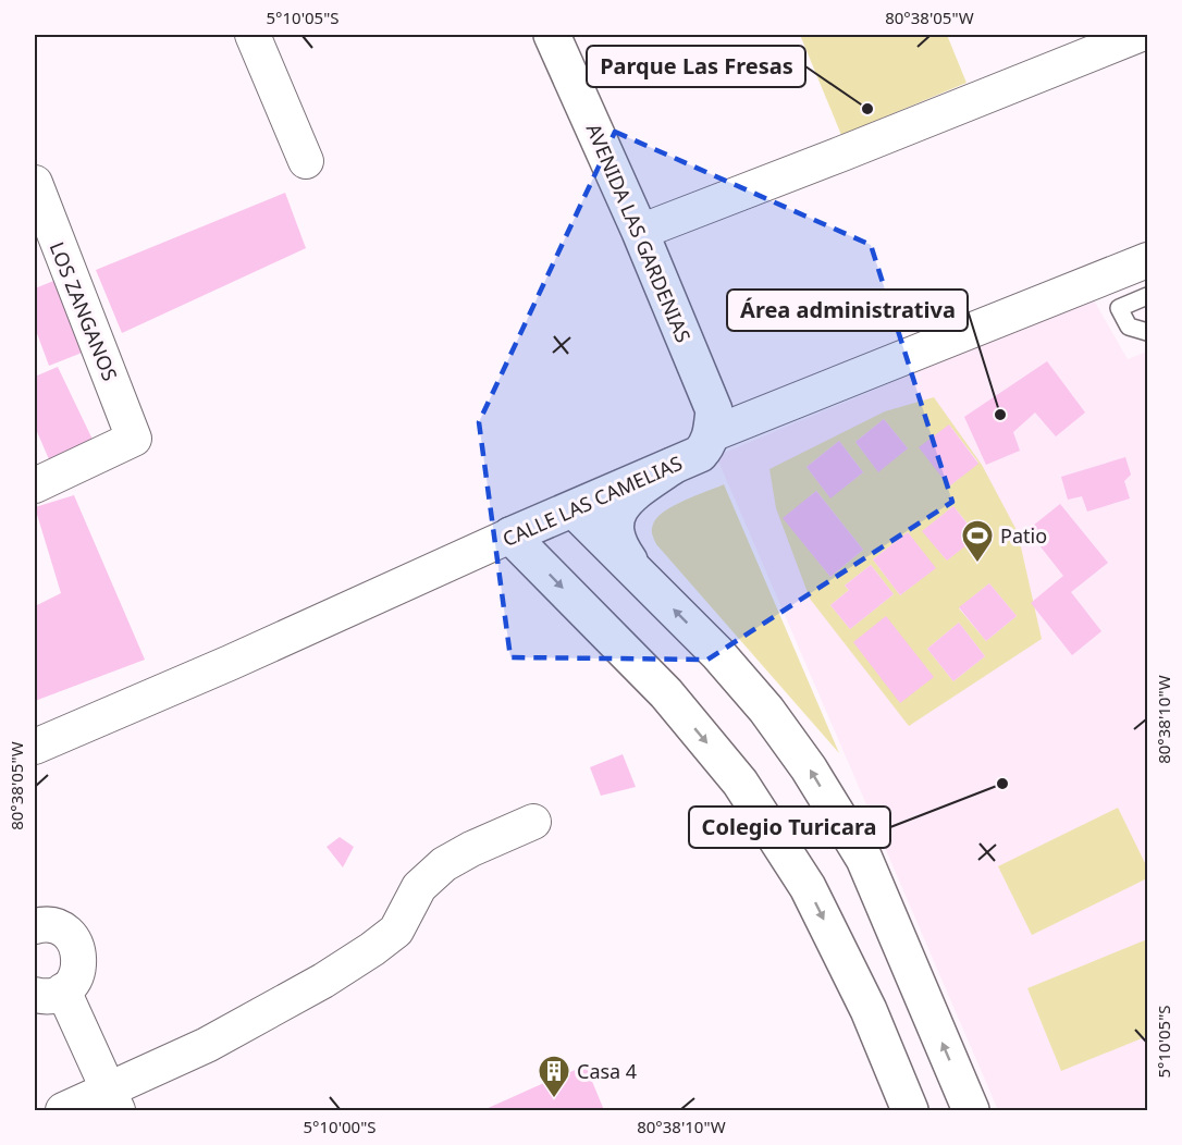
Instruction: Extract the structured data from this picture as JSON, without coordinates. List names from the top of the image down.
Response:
{
  "streets": {
    "main road": ["AVENIDA LAS GARDENIAS", "CALLE LAS CAMELIAS"],
    "street": ["LOS ZANGANOS"]
  },
  "crossings": [
    ["AVENIDA LAS GARDENIAS", "CALLE LAS CAMELIAS"]
  ],
  "places": {
    "other": ["Parque Las Fresas", "Área administrativa", "Colegio Turicara"],
    "sports": ["Patio"],
    "building": ["Casa 4"]
  },
  "coordinates": [
    "5°10'05\"S",
    "80°38'05\"W",
    "80°38'10\"W",
    "5°10'00\"S"
  ]
}
